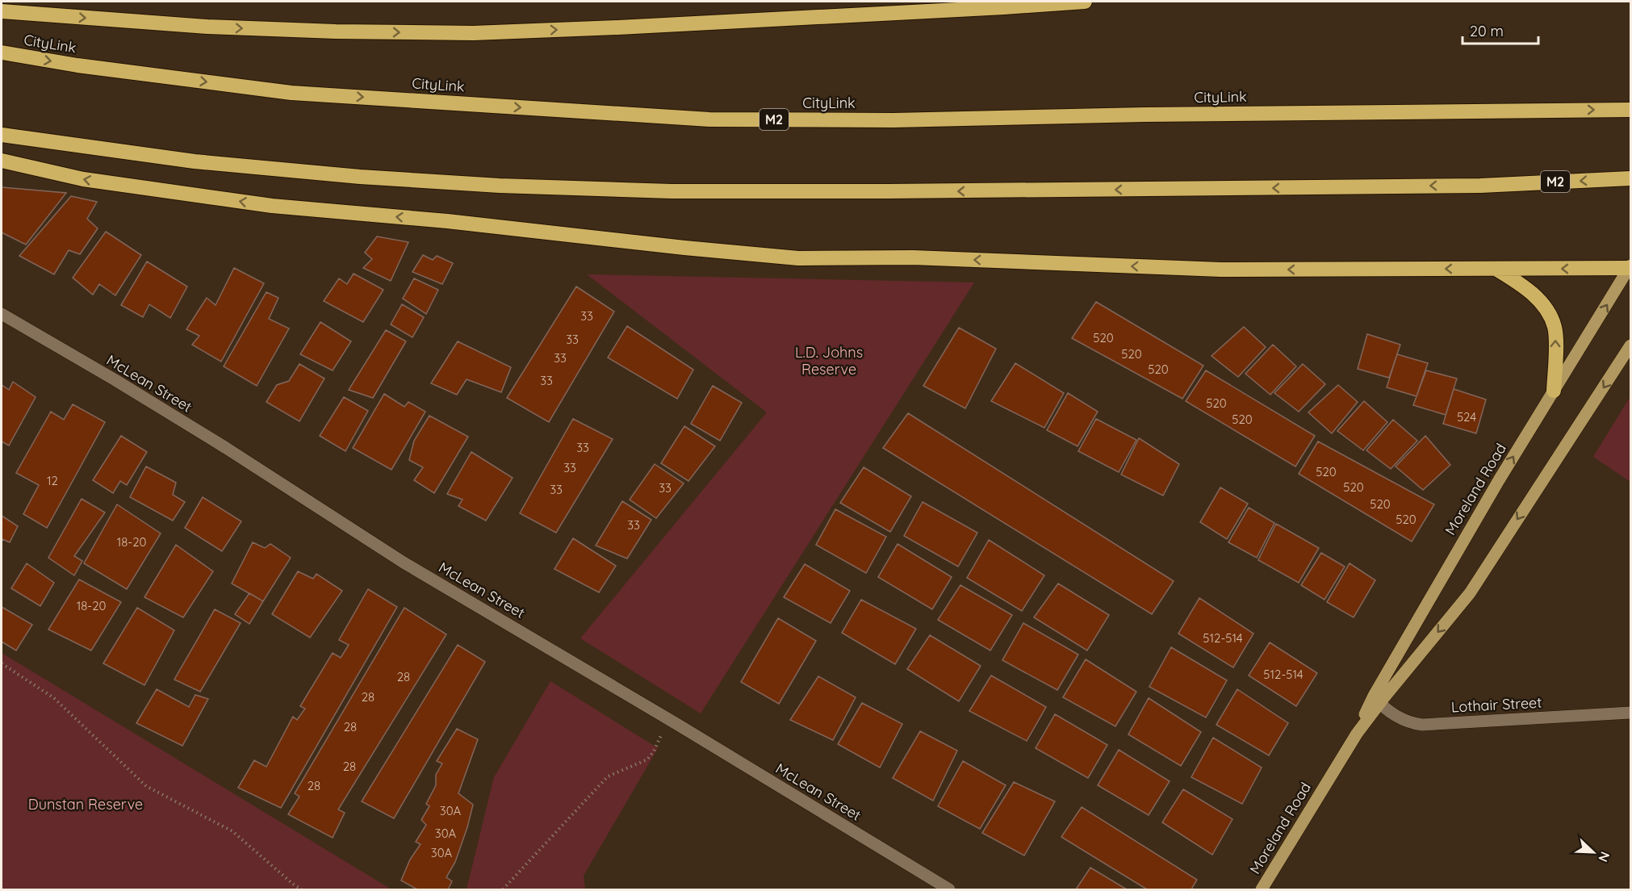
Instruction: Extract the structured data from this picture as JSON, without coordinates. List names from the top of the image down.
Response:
{
  "streets": {
    "highway": ["CityLink", "M2"],
    "main road": ["Moreland Road"],
    "street": ["McLean Street", "Lothair Street"]
  },
  "crossings": [
    ["Moreland Road", "Lothair Street"]
  ],
  "parks": ["L.D. Johns Reserve", "Dunstan Reserve"],
  "house_numbers": [
    "33",
    "520",
    "33",
    "520",
    "33",
    "520",
    "33",
    "520",
    "524",
    "520",
    "33",
    "33",
    "520",
    "12",
    "520",
    "33",
    "33",
    "520",
    "520",
    "33",
    "18-20",
    "18-20",
    "512-514",
    "512-514",
    "28",
    "28",
    "28",
    "28",
    "28",
    "30A",
    "30A",
    "30A"
  ],
  "scale_bar": "20 m",
  "north": "bottom right"
}
